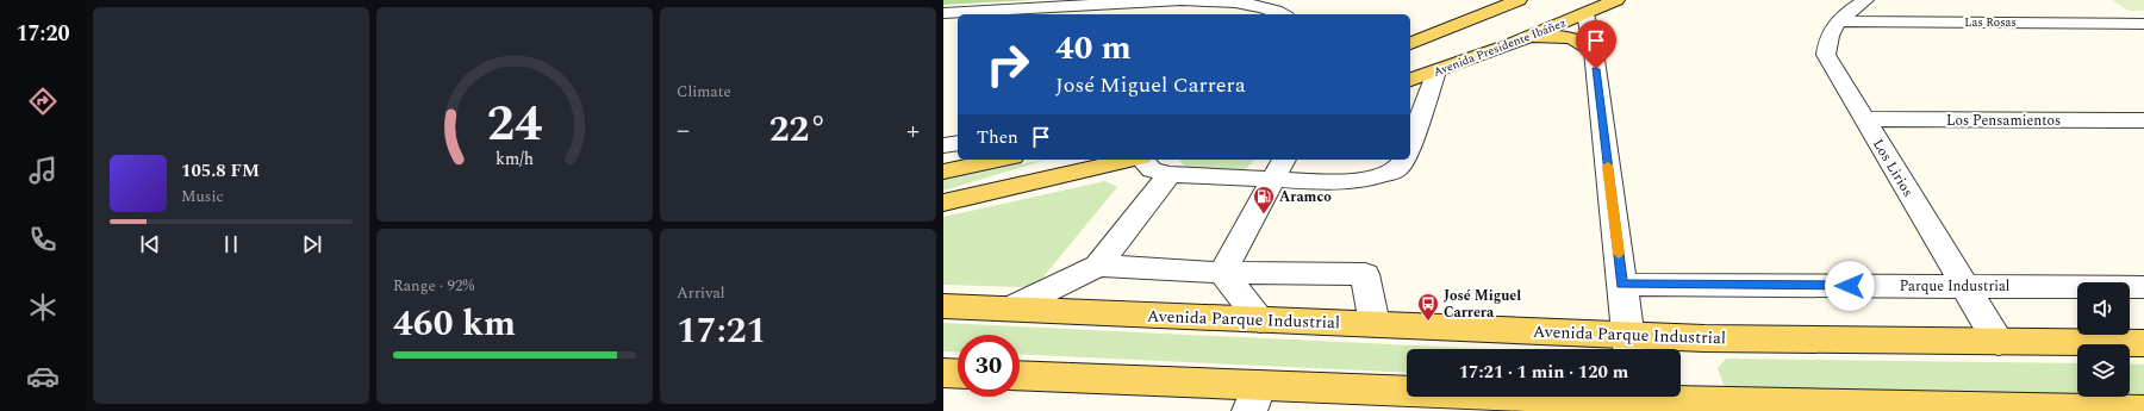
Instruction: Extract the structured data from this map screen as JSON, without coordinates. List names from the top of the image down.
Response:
{
  "streets": {
    "main road": ["Avenida Presidente Ibáñez", "Avenida Parque Industrial"],
    "street": [
      "Las Rosas",
      "Los Pensamientos",
      "Los Lirios",
      "Parque Industrial"
    ]
  },
  "crossings": [
    ["Las Rosas", "Los Lirios"],
    ["Los Pensamientos", "Los Lirios"],
    ["Los Lirios", "Parque Industrial"],
    ["Los Lirios", "Avenida Parque Industrial"]
  ],
  "places": {
    "fuel station": ["Aramco"],
    "bus stop": ["José Miguel Carrera"]
  },
  "page": {
    "tabs": "17:20",
    "tile": [
      "Climate",
      ["Range · 92%", "460 km"],
      ["Arrival", "17:21"]
    ],
    "turn": ["40 m", "José Miguel Carrera"],
    "heat": ["−", "22°", "+"],
    "then": "Then",
    "song": ["105.8 FM", "Music"],
    "limit": "30",
    "trip": "17:21 · 1 min · 120 m",
    "gauge": ["24", "km/h"]
  }
}
